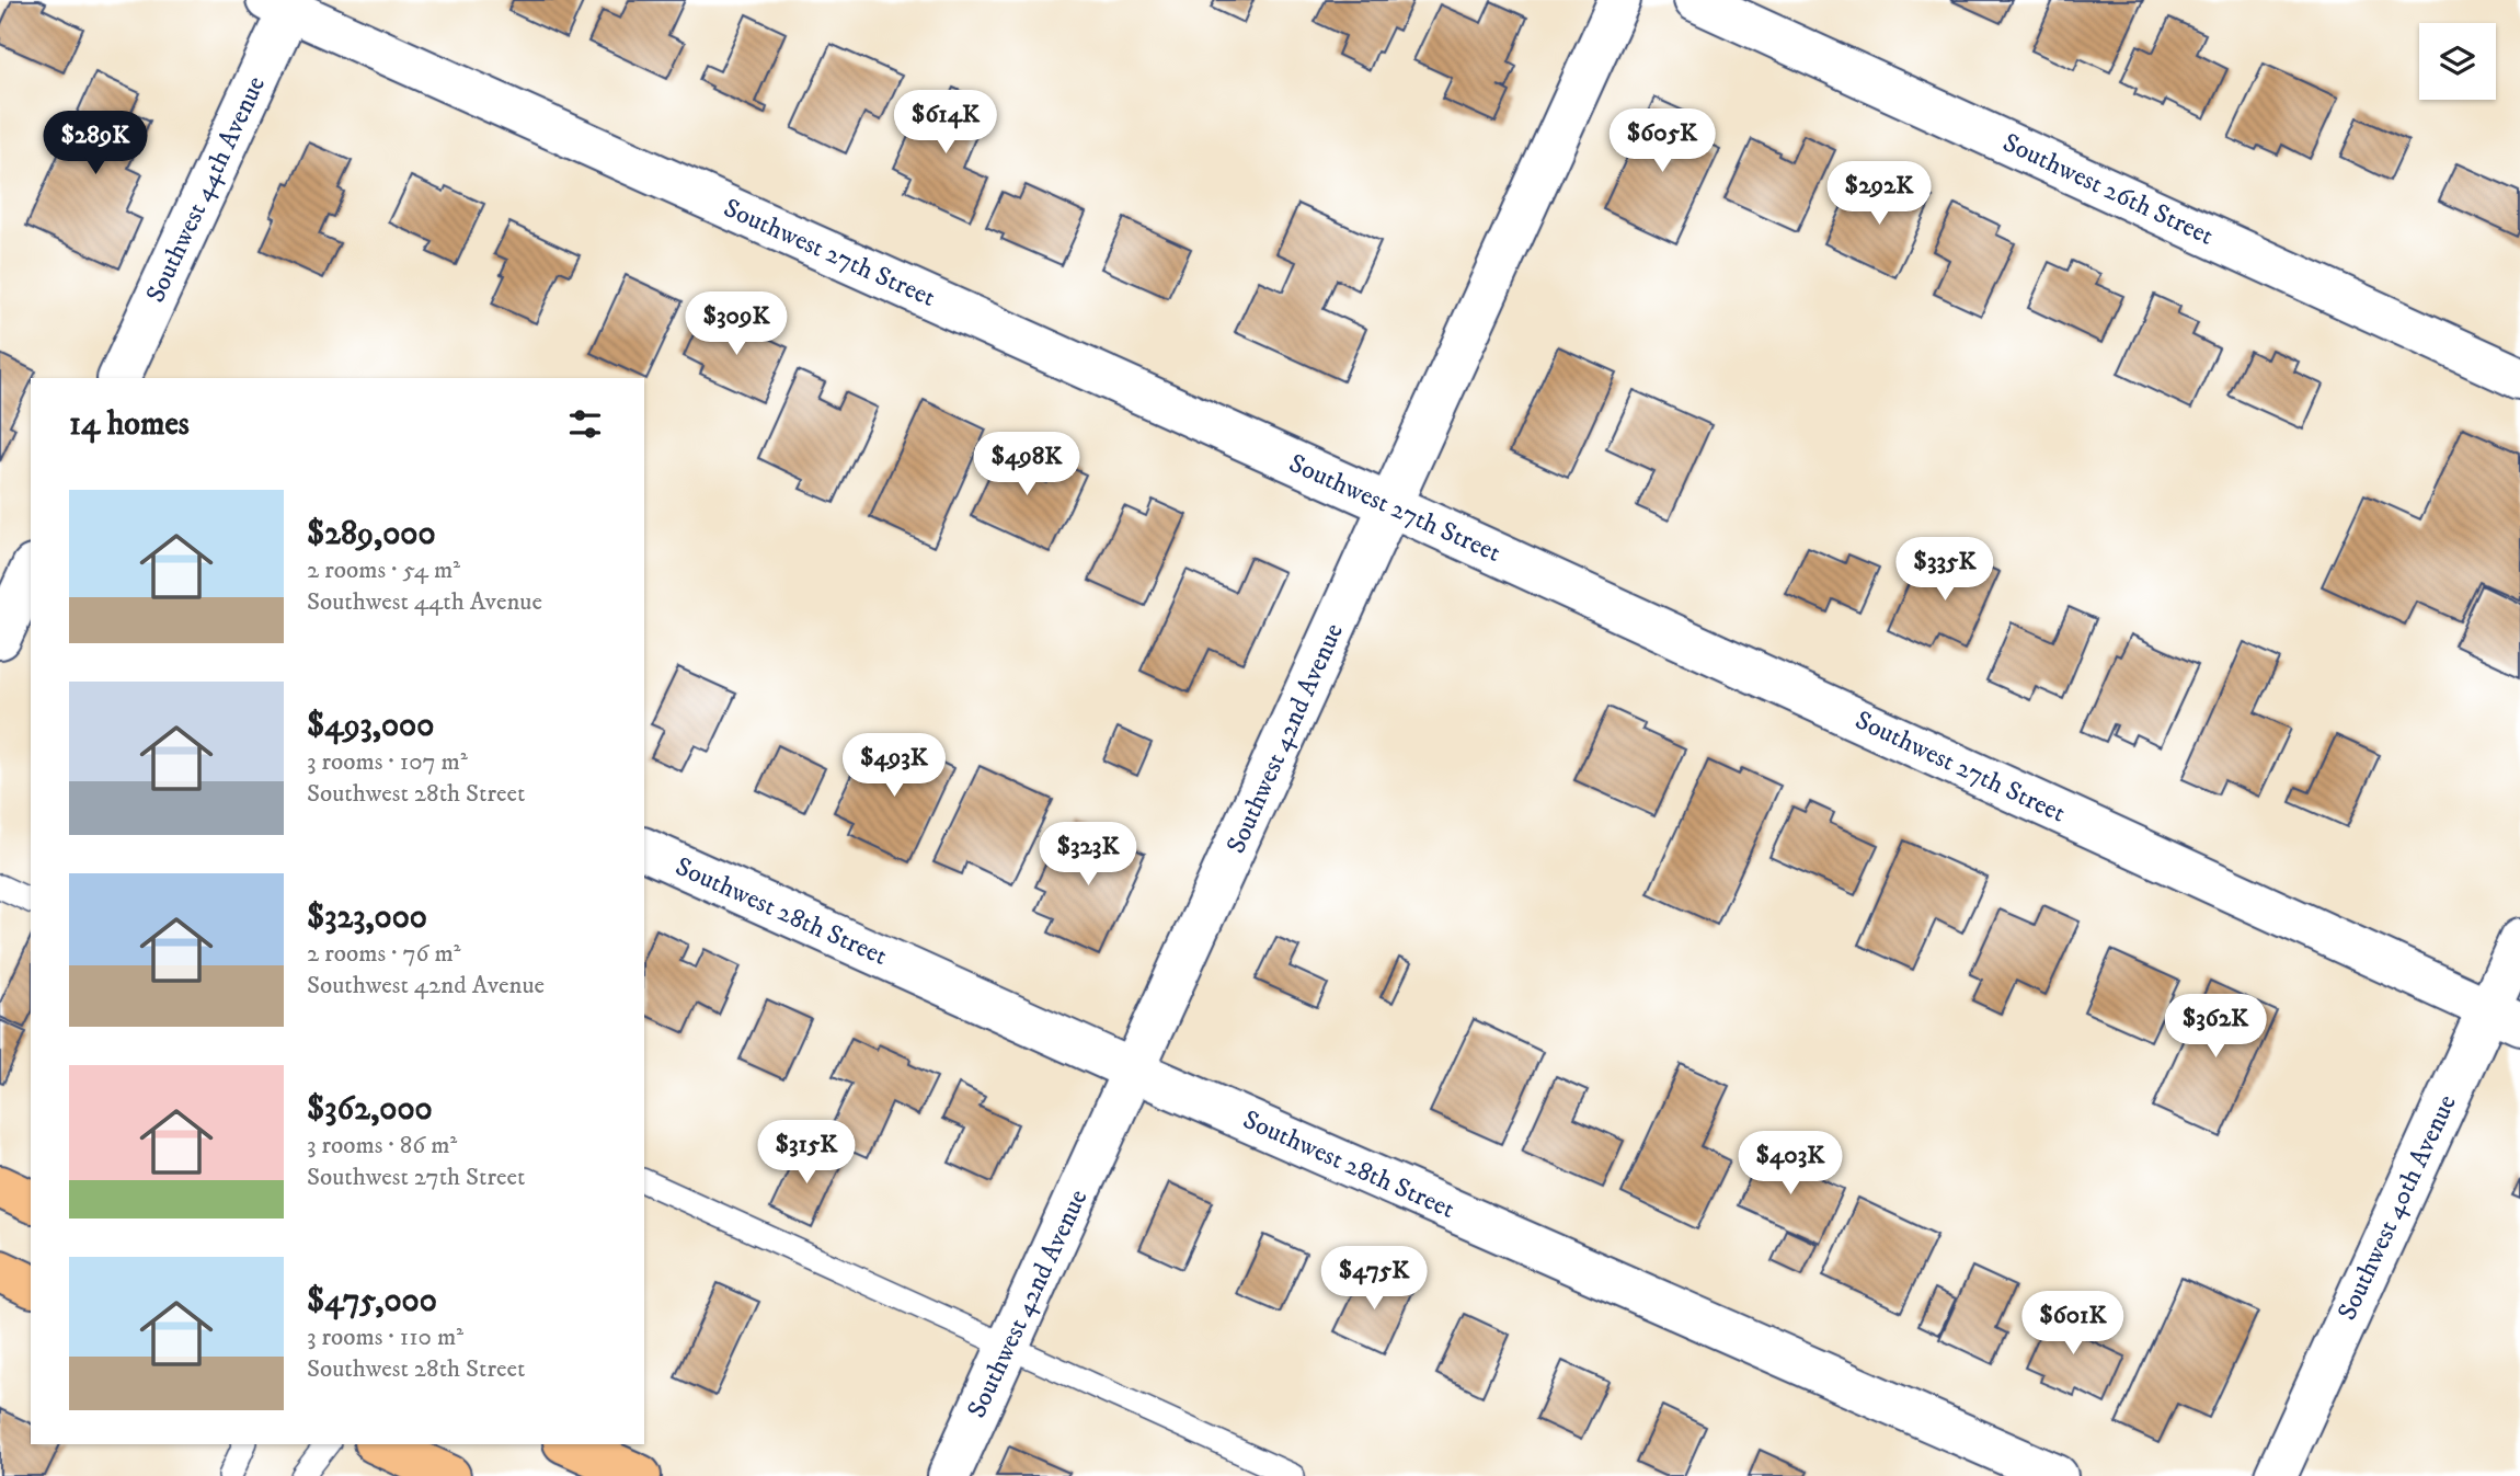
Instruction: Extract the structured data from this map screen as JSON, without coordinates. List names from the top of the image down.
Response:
{
  "streets": {
    "street": [
      "Southwest 44th Avenue",
      "Southwest 26th Street",
      "Southwest 27th Street",
      "Southwest 42nd Avenue",
      "Southwest 28th Street",
      "Southwest 40th Avenue"
    ]
  },
  "crossings": [
    ["Southwest 44th Avenue", "Southwest 27th Street"],
    ["Southwest 27th Street", "Southwest 42nd Avenue"],
    ["Southwest 27th Street", "Southwest 40th Avenue"],
    ["Southwest 42nd Avenue", "Southwest 28th Street"]
  ],
  "page": {
    "price": [
      "$614K",
      "$605K",
      "$289K",
      "$292K",
      "$309K",
      "$498K",
      "$335K",
      "$493K",
      "$323K",
      "$362K",
      "$315K",
      "$403K",
      "$475K",
      "$601K"
    ],
    "heading": "14 homes",
    "list": [
      {
        "name": "$289,000",
        "note": "2 rooms · 54 m² · Southwest 44th Avenue"
      },
      {
        "name": "$493,000",
        "note": "3 rooms · 107 m² · Southwest 28th Street"
      },
      {
        "name": "$323,000",
        "note": "2 rooms · 76 m² · Southwest 42nd Avenue"
      },
      {
        "name": "$362,000",
        "note": "3 rooms · 86 m² · Southwest 27th Street"
      },
      {
        "name": "$475,000",
        "note": "3 rooms · 110 m² · Southwest 28th Street"
      }
    ]
  }
}
